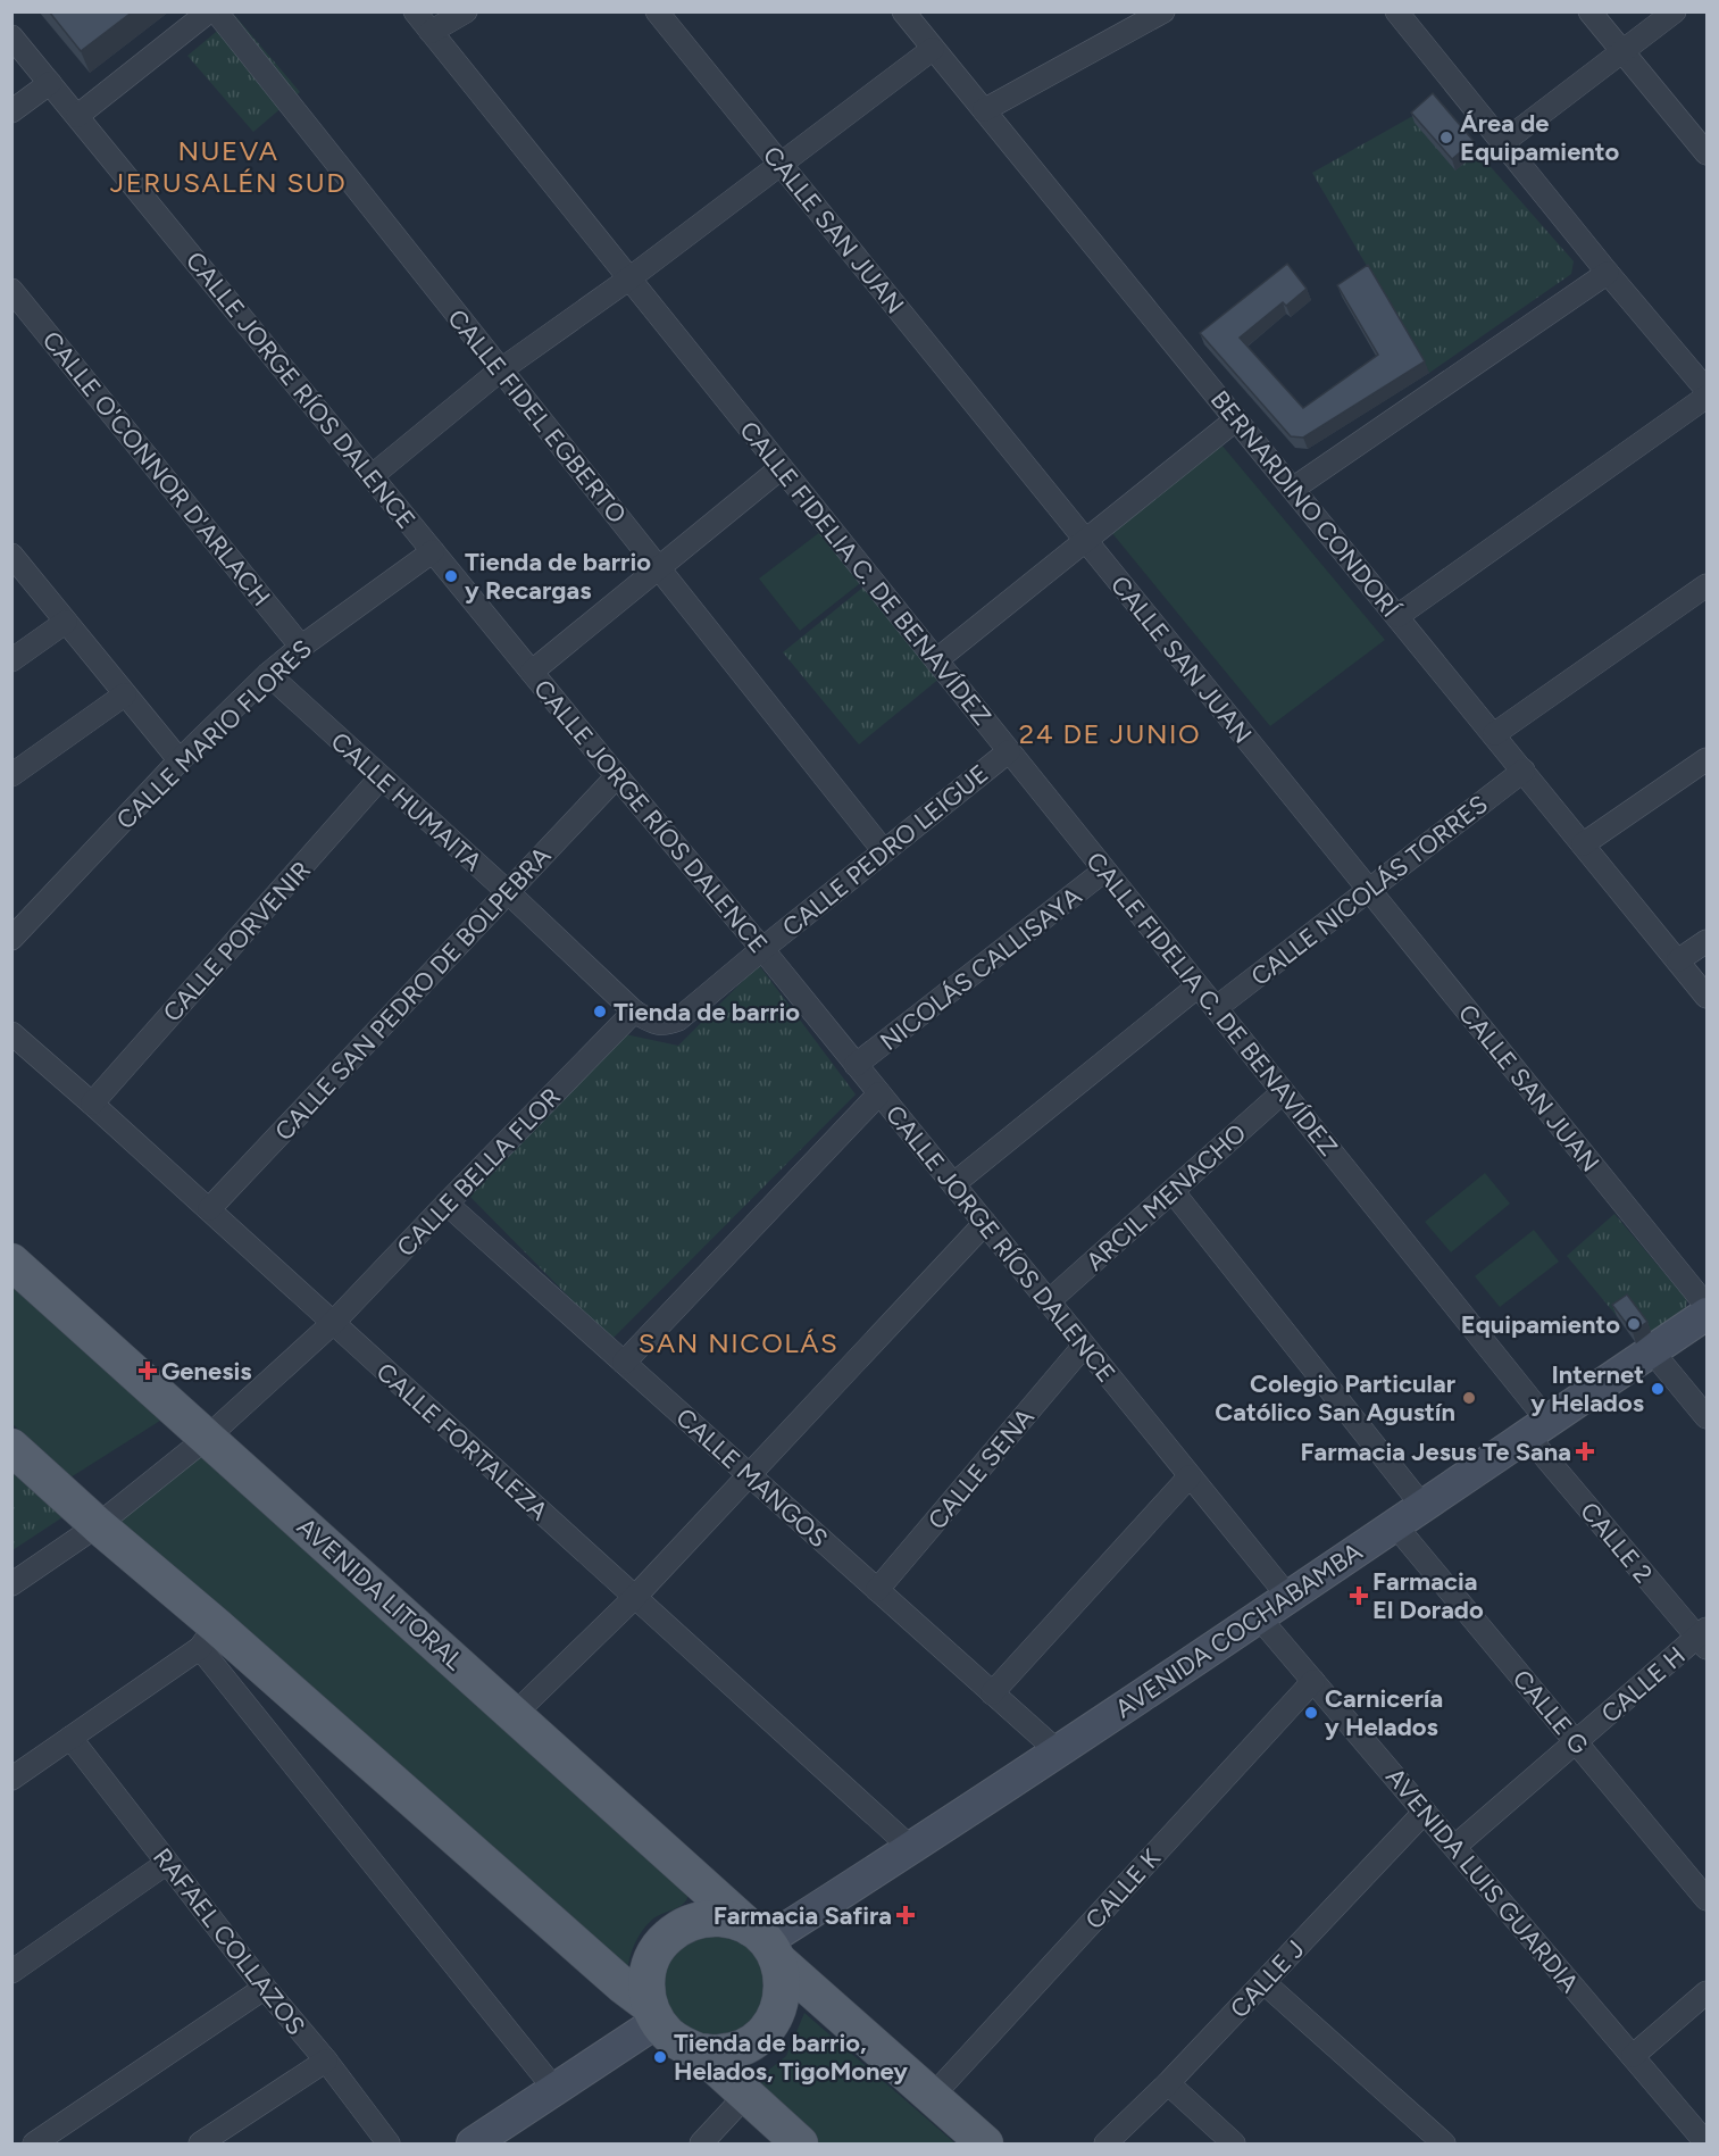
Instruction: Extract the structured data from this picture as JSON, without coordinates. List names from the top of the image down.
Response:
{
  "streets": {
    "main road": ["AVENIDA LITORAL", "AVENIDA COCHABAMBA"],
    "street": [
      "CALLE SAN JUAN",
      "CALLE JORGE RÍOS DALENCE",
      "CALLE FIDEL EGBERTO",
      "CALLE O'CONNOR D'ARLACH",
      "BERNARDINO CONDORÍ",
      "CALLE FIDELIA C. DE BENAVÍDEZ",
      "CALLE MARIO FLORES",
      "CALLE HUMAITA",
      "CALLE PEDRO LEIGUE",
      "CALLE NICOLÁS TORRES",
      "CALLE PORVENIR",
      "NICOLÁS CALLISAYA",
      "CALLE SAN PEDRO DE BOLPEBRA",
      "CALLE BELLA FLOR",
      "ARCIL MENACHO",
      "CALLE FORTALEZA",
      "CALLE SENA",
      "CALLE MANGOS",
      "CALLE 2",
      "CALLE H",
      "CALLE G",
      "AVENIDA LUIS GUARDIA",
      "CALLE K",
      "RAFAEL COLLAZOS",
      "CALLE J"
    ]
  },
  "crossings": [
    ["CALLE SAN JUAN", "CALLE NICOLÁS TORRES"],
    ["CALLE JORGE RÍOS DALENCE", "CALLE MARIO FLORES"],
    ["CALLE JORGE RÍOS DALENCE", "CALLE PEDRO LEIGUE"],
    ["CALLE JORGE RÍOS DALENCE", "NICOLÁS CALLISAYA"],
    ["CALLE JORGE RÍOS DALENCE", "CALLE SAN PEDRO DE BOLPEBRA"],
    ["CALLE JORGE RÍOS DALENCE", "ARCIL MENACHO"],
    ["CALLE JORGE RÍOS DALENCE", "CALLE SENA"],
    ["CALLE JORGE RÍOS DALENCE", "AVENIDA COCHABAMBA"],
    ["CALLE FIDEL EGBERTO", "CALLE PEDRO LEIGUE"],
    ["CALLE O'CONNOR D'ARLACH", "CALLE MARIO FLORES"],
    ["BERNARDINO CONDORÍ", "CALLE NICOLÁS TORRES"],
    ["CALLE FIDELIA C. DE BENAVÍDEZ", "CALLE PEDRO LEIGUE"],
    ["CALLE FIDELIA C. DE BENAVÍDEZ", "CALLE NICOLÁS TORRES"],
    ["CALLE FIDELIA C. DE BENAVÍDEZ", "NICOLÁS CALLISAYA"],
    ["CALLE FIDELIA C. DE BENAVÍDEZ", "ARCIL MENACHO"],
    ["CALLE FIDELIA C. DE BENAVÍDEZ", "CALLE 2"],
    ["CALLE FIDELIA C. DE BENAVÍDEZ", "AVENIDA COCHABAMBA"],
    ["CALLE MARIO FLORES", "CALLE HUMAITA"],
    ["CALLE HUMAITA", "CALLE PORVENIR"],
    ["CALLE HUMAITA", "CALLE SAN PEDRO DE BOLPEBRA"],
    ["CALLE HUMAITA", "CALLE BELLA FLOR"],
    ["CALLE PORVENIR", "CALLE FORTALEZA"],
    ["CALLE SAN PEDRO DE BOLPEBRA", "CALLE FORTALEZA"],
    ["CALLE BELLA FLOR", "CALLE FORTALEZA"],
    ["CALLE BELLA FLOR", "CALLE MANGOS"],
    ["CALLE BELLA FLOR", "AVENIDA LITORAL"],
    ["CALLE FORTALEZA", "AVENIDA COCHABAMBA"],
    ["CALLE SENA", "CALLE MANGOS"],
    ["CALLE MANGOS", "AVENIDA COCHABAMBA"],
    ["CALLE 2", "AVENIDA COCHABAMBA"],
    ["CALLE 2", "CALLE H"],
    ["AVENIDA LITORAL", "AVENIDA COCHABAMBA"],
    ["AVENIDA LITORAL", "CALLE K"],
    ["AVENIDA COCHABAMBA", "CALLE G"],
    ["AVENIDA COCHABAMBA", "AVENIDA LUIS GUARDIA"],
    ["CALLE H", "CALLE G"],
    ["CALLE H", "AVENIDA LUIS GUARDIA"],
    ["AVENIDA LUIS GUARDIA", "CALLE K"],
    ["AVENIDA LUIS GUARDIA", "CALLE J"]
  ],
  "districts": ["NUEVA JERUSALÉN SUD", "24 DE JUNIO", "SAN NICOLÁS"],
  "places": {
    "other": [
      "Área de Equipamiento",
      "Tienda de barrio y Recargas",
      "Tienda de barrio",
      "Equipamiento",
      "Internet y Helados",
      "Colegio Particular Católico San Agustín",
      "Carnicería y Helados",
      "Tienda de barrio, Helados, TigoMoney"
    ],
    "health": [
      "Genesis",
      "Farmacia Jesus Te Sana",
      "Farmacia El Dorado",
      "Farmacia Safira"
    ]
  }
}
